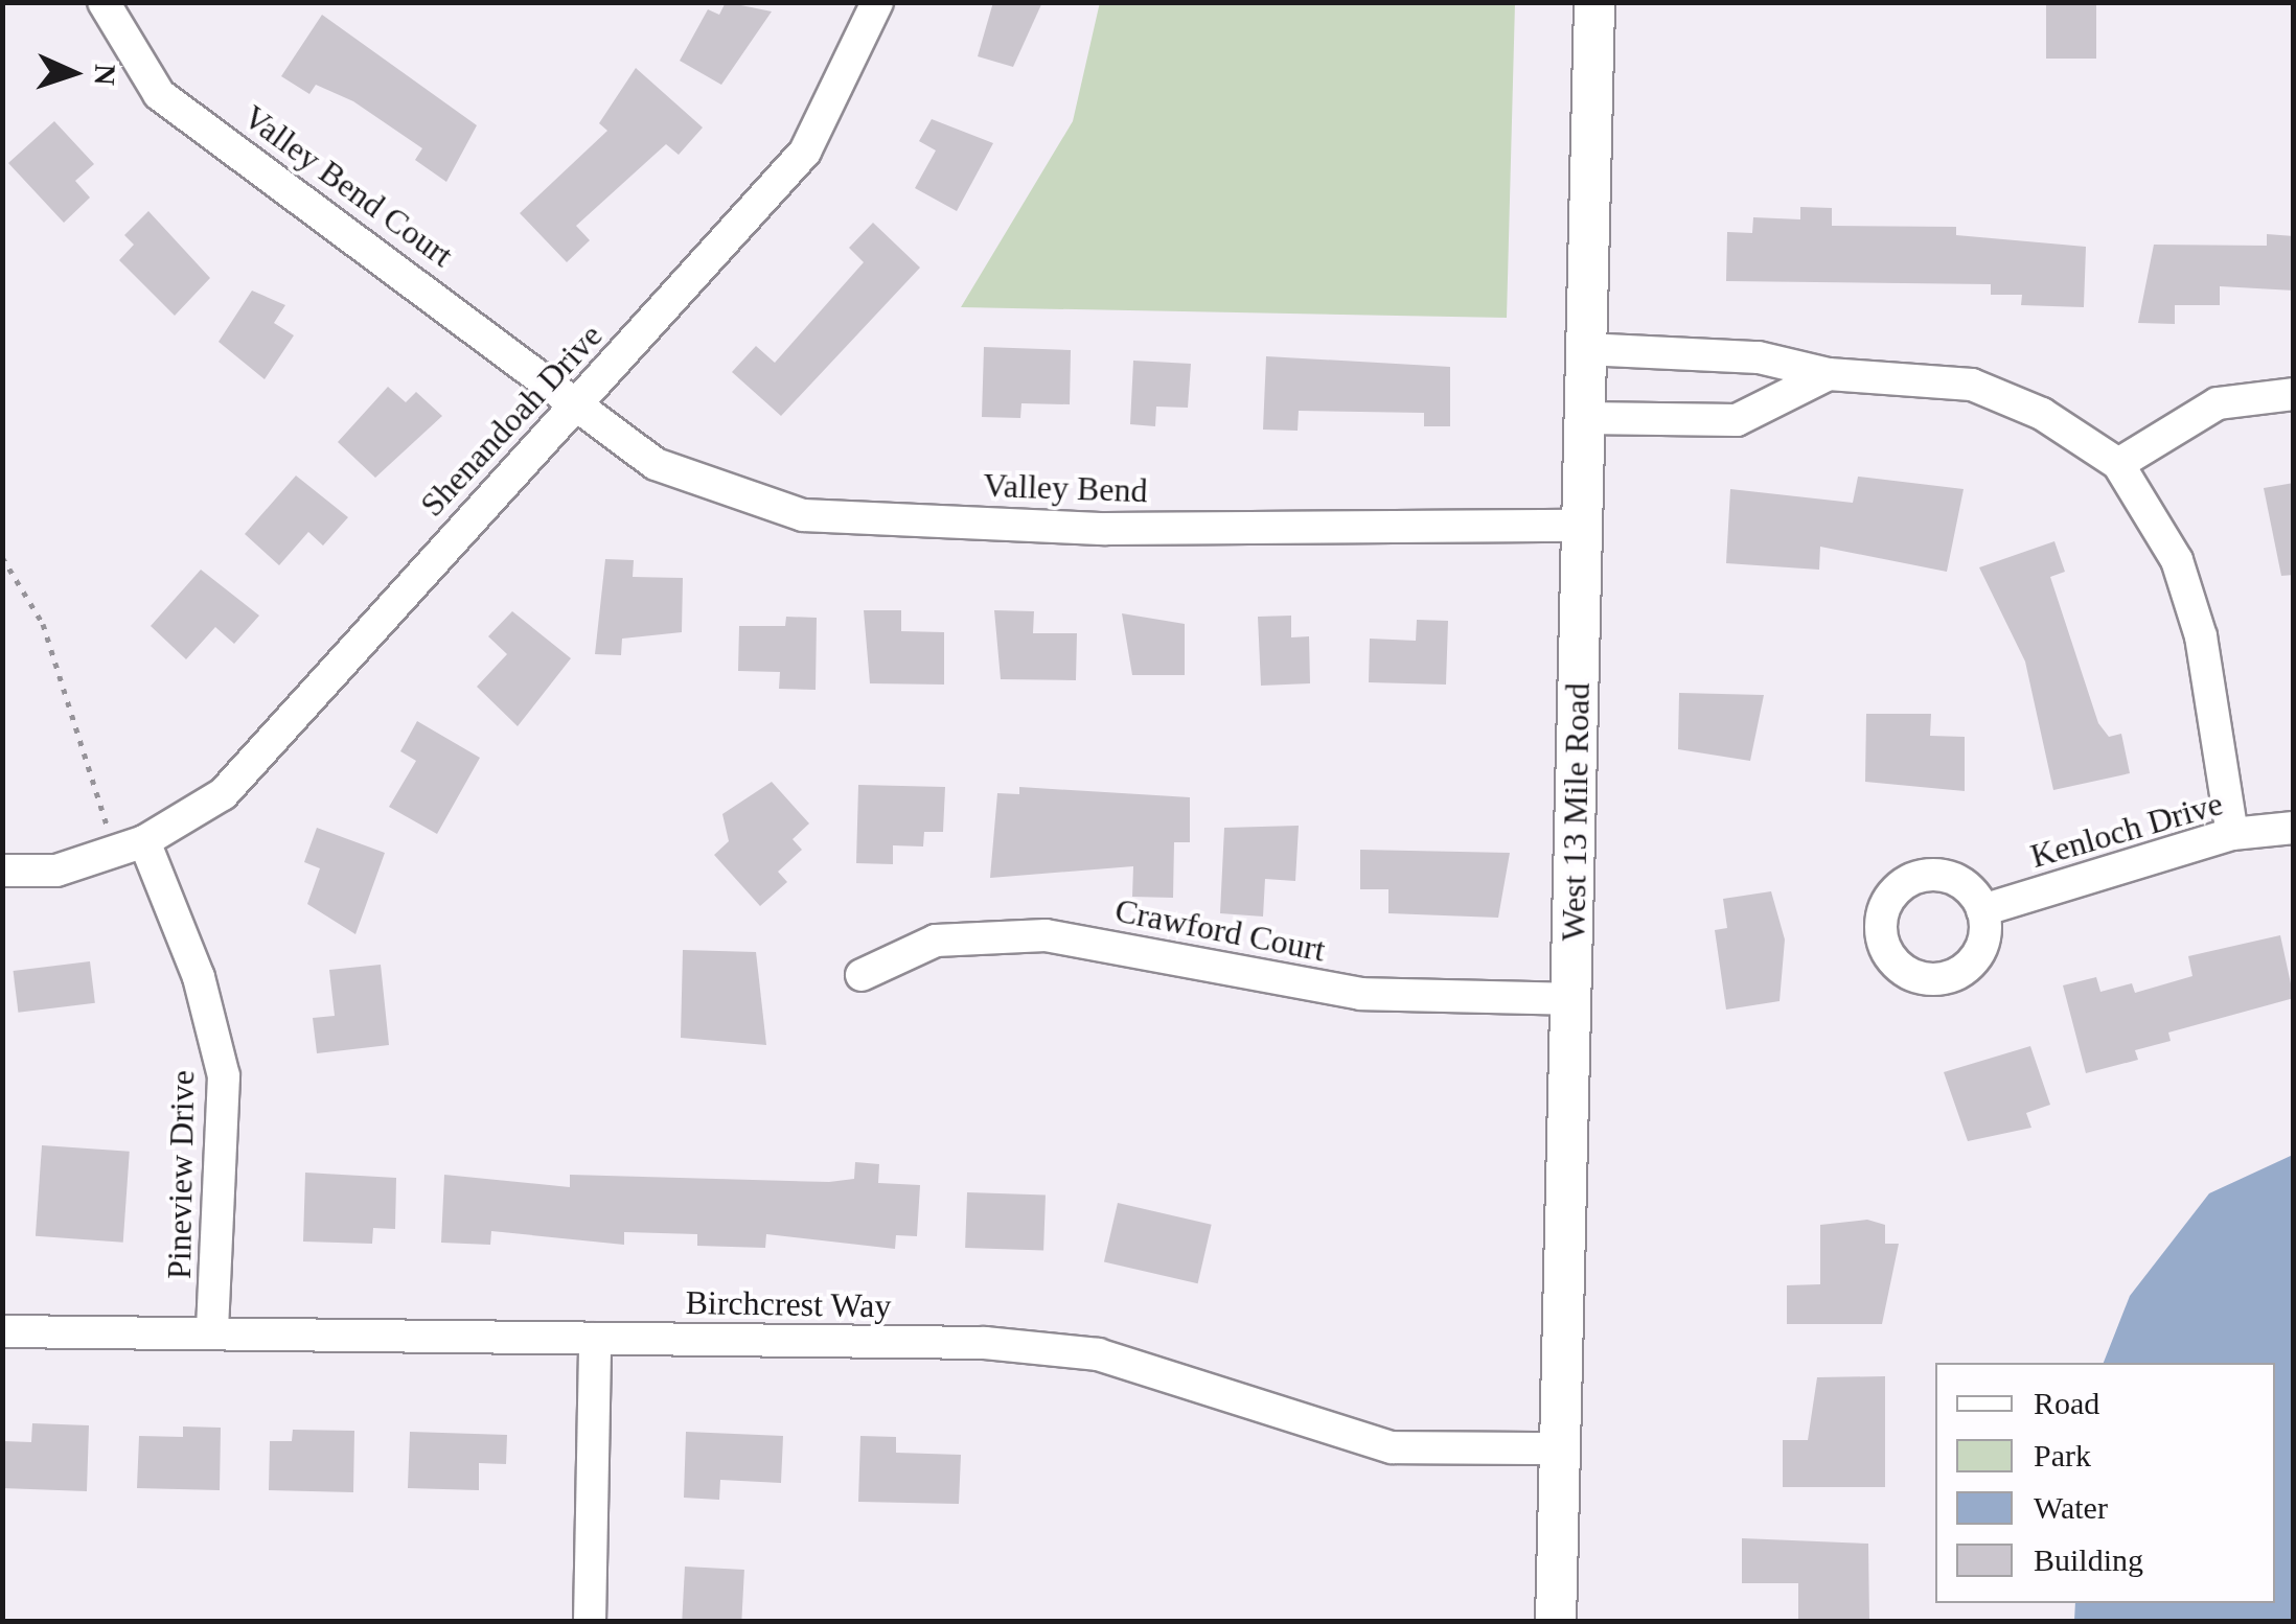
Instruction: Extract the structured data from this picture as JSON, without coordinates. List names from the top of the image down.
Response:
{
  "streets": {
    "street": [
      "Valley Bend Court",
      "Shenandoah Drive",
      "Valley Bend",
      "West 13 Mile Road",
      "Kenloch Drive",
      "Crawford Court",
      "Pineview Drive",
      "Birchcrest Way"
    ]
  },
  "crossings": [
    ["Valley Bend Court", "Shenandoah Drive"],
    ["Valley Bend Court", "Valley Bend"],
    ["Shenandoah Drive", "Valley Bend"],
    ["Shenandoah Drive", "Pineview Drive"],
    ["Valley Bend", "West 13 Mile Road"],
    ["West 13 Mile Road", "Crawford Court"],
    ["West 13 Mile Road", "Birchcrest Way"],
    ["Pineview Drive", "Birchcrest Way"]
  ],
  "legend": [
    "Road",
    "Park",
    "Water",
    "Building"
  ],
  "north": "right"
}
